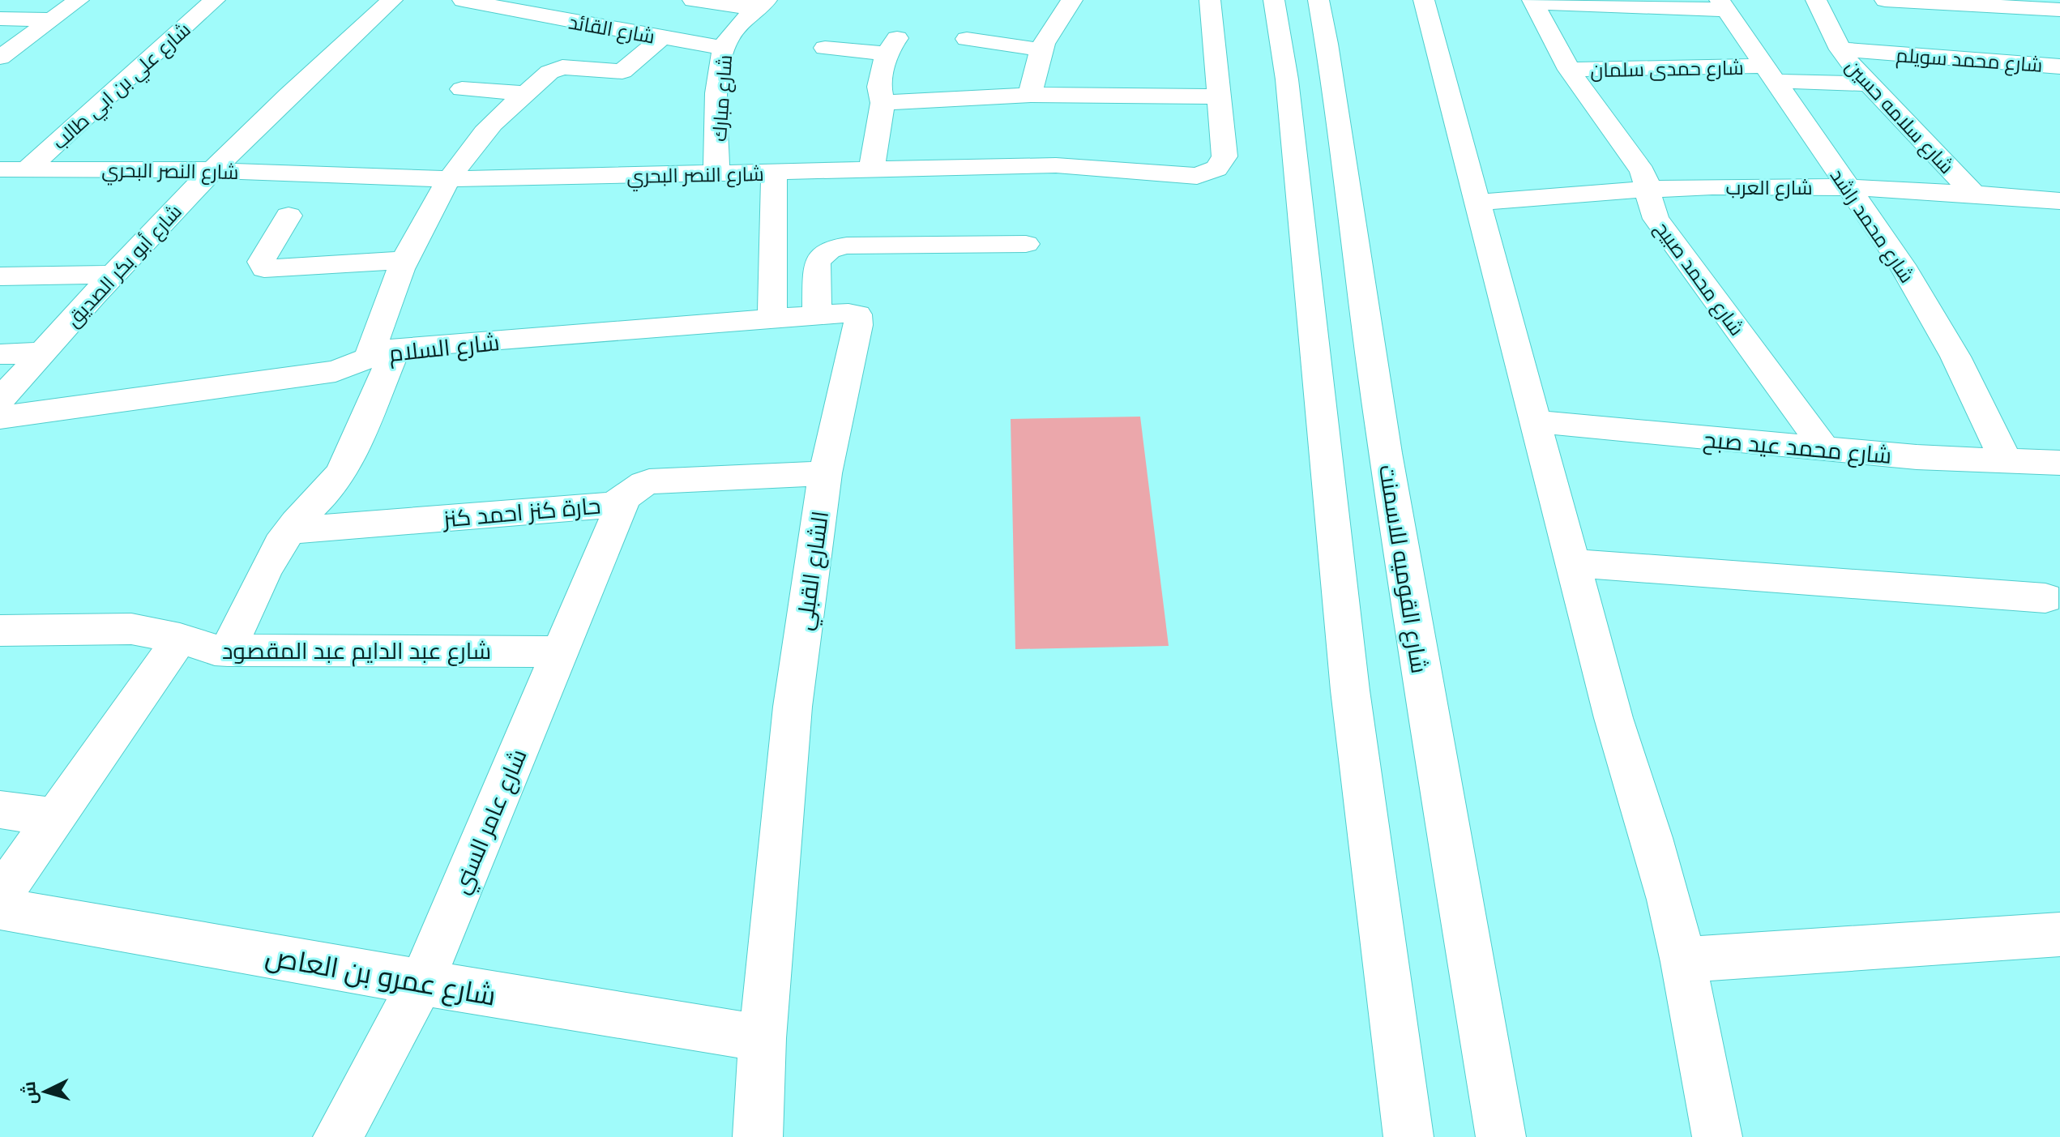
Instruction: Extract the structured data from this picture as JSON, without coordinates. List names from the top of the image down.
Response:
{
  "streets": {
    "street": [
      "شارع القائد",
      "شارع محمد سويلم",
      "شارع حمدى سلمان",
      "شارع علي بن ابي طالب",
      "شارع مبارك",
      "شارع سلامه حسين",
      "شارع النصر البحري",
      "شارع العرب",
      "شارع محمد راشد",
      "شارع أبو بكر الصديق",
      "شارع محمد صبيح",
      "شارع السلام",
      "شارع محمد عيد صبح",
      "حارة كنز احمد كنز",
      "شارع القوميه للاسمنت",
      "الشارع القبلي",
      "شارع عبد الدايم عبد المقصود",
      "شارع عامر السني",
      "شارع عمرو بن العاص"
    ]
  },
  "crossings": [
    ["شارع القائد", "شارع مبارك"],
    ["شارع محمد سويلم", "شارع سلامه حسين"],
    ["شارع حمدى سلمان", "شارع سلامه حسين"],
    ["شارع حمدى سلمان", "شارع محمد راشد"],
    ["شارع حمدى سلمان", "شارع محمد صبيح"],
    ["شارع علي بن ابي طالب", "شارع النصر البحري"],
    ["شارع مبارك", "شارع النصر البحري"],
    ["شارع سلامه حسين", "شارع العرب"],
    ["شارع النصر البحري", "شارع أبو بكر الصديق"],
    ["شارع العرب", "شارع محمد راشد"],
    ["شارع العرب", "شارع محمد صبيح"],
    ["شارع محمد راشد", "شارع محمد عيد صبح"],
    ["شارع محمد صبيح", "شارع محمد عيد صبح"],
    ["شارع السلام", "الشارع القبلي"],
    ["حارة كنز احمد كنز", "الشارع القبلي"],
    ["حارة كنز احمد كنز", "شارع عامر السني"],
    ["الشارع القبلي", "شارع عمرو بن العاص"],
    ["شارع عبد الدايم عبد المقصود", "شارع عامر السني"],
    ["شارع عامر السني", "شارع عمرو بن العاص"]
  ],
  "north": "left"
}
